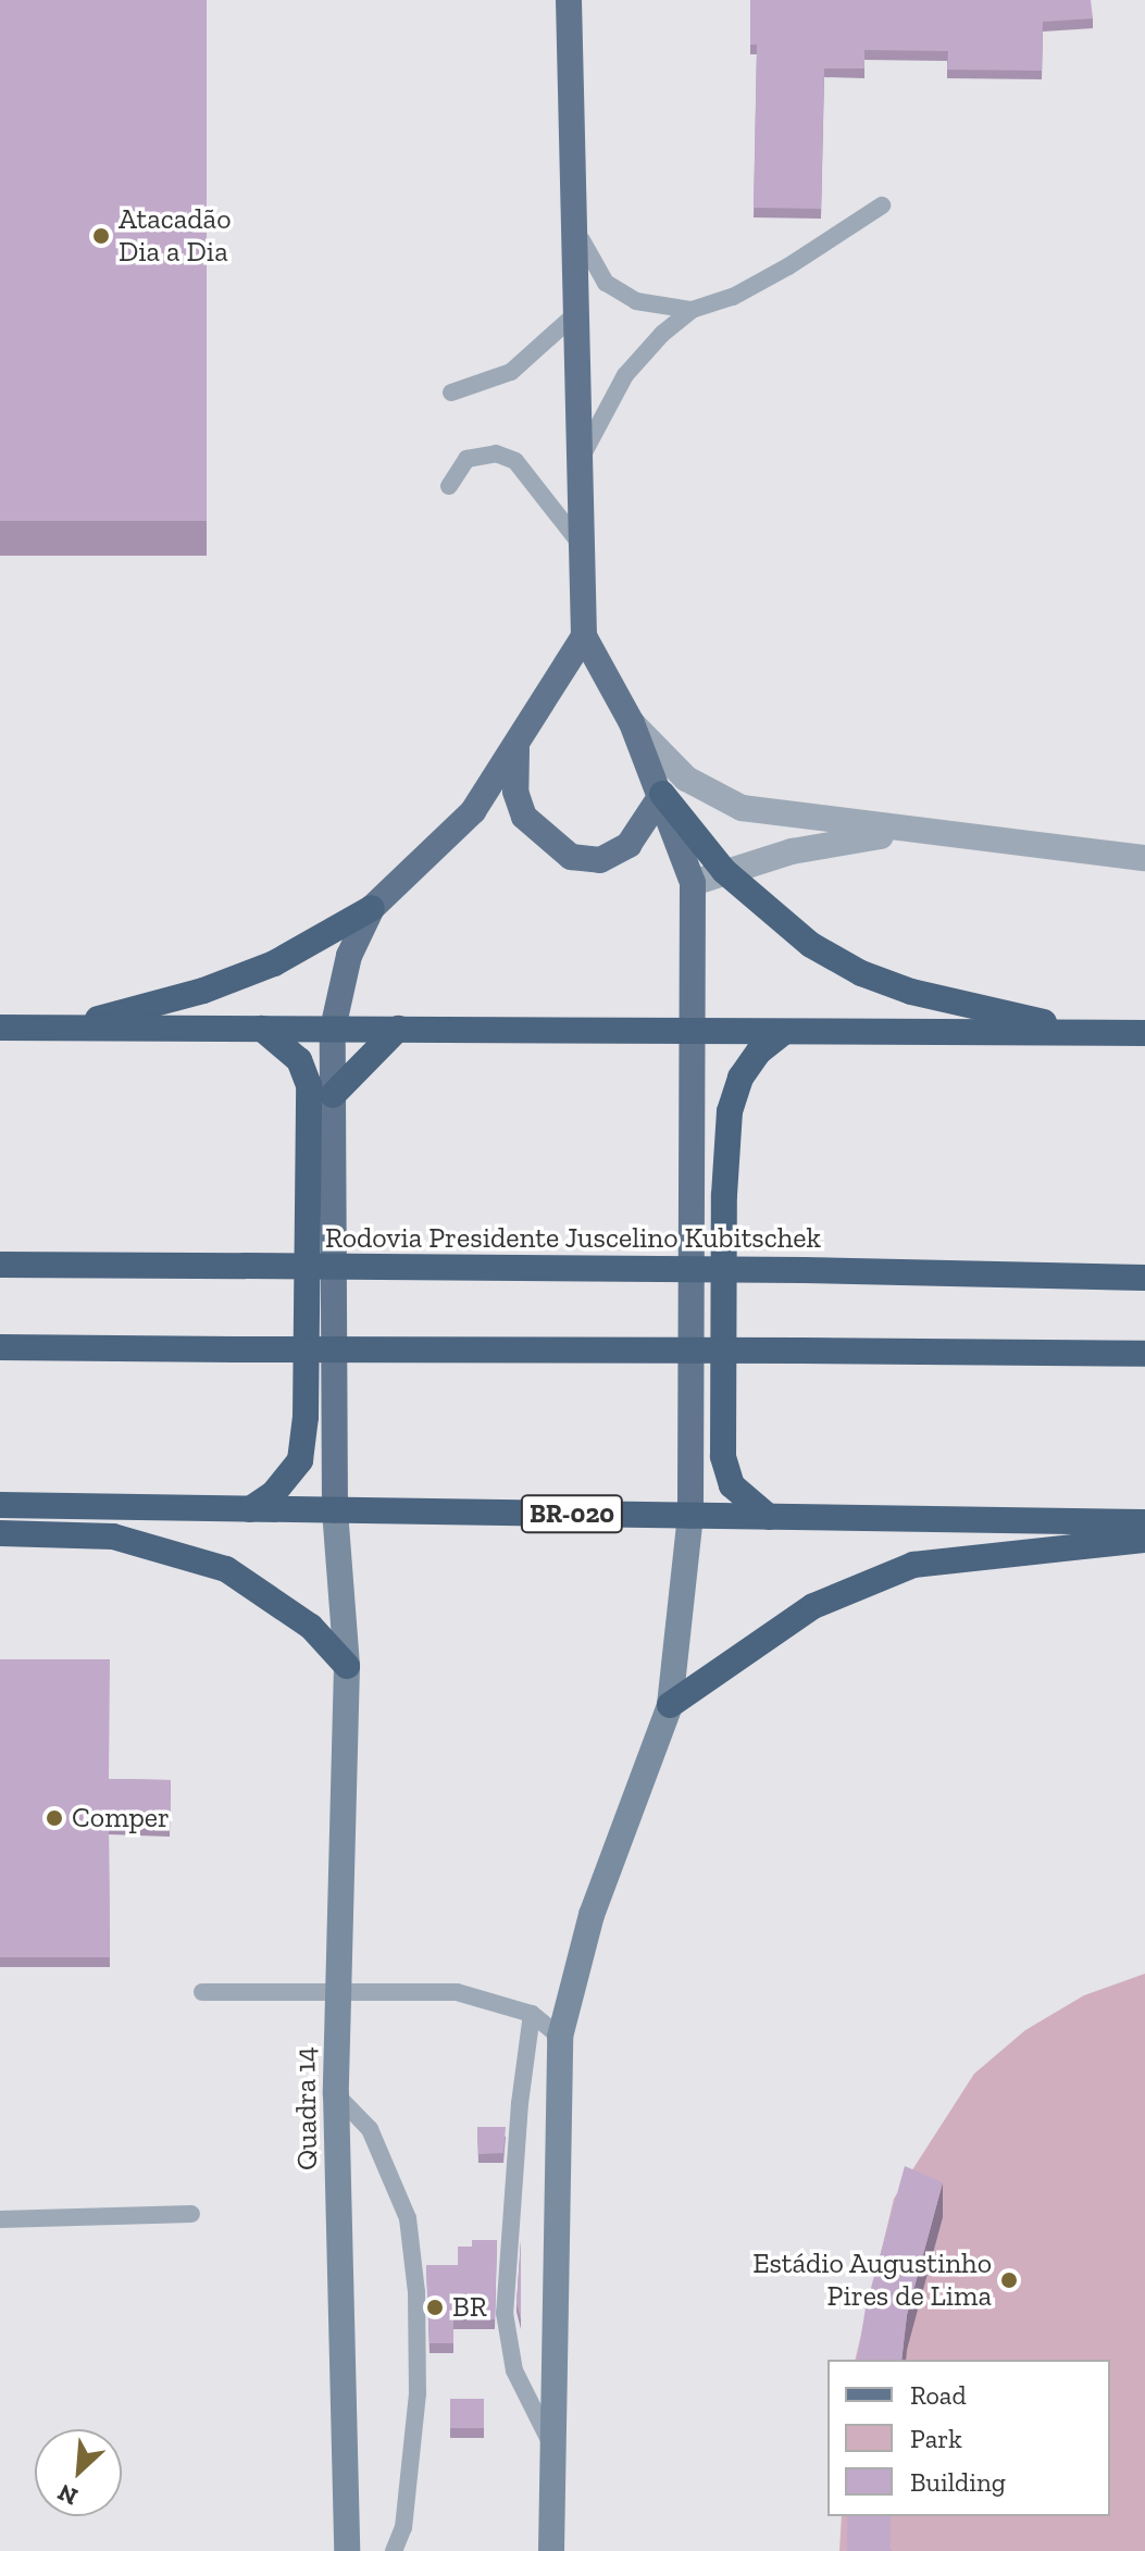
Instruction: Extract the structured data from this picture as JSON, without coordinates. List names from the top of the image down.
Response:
{
  "streets": {
    "highway": ["Rodovia Presidente Juscelino Kubitschek", "BR-020"],
    "main road": ["Quadra 14"]
  },
  "crossings": [
    ["BR-020", "Quadra 14"]
  ],
  "places": [
    "Atacadão Dia a Dia",
    "Comper",
    "Estádio Augustinho Pires de Lima",
    "BR"
  ],
  "legend": ["Road", "Park", "Building"],
  "north": "bottom left"
}
